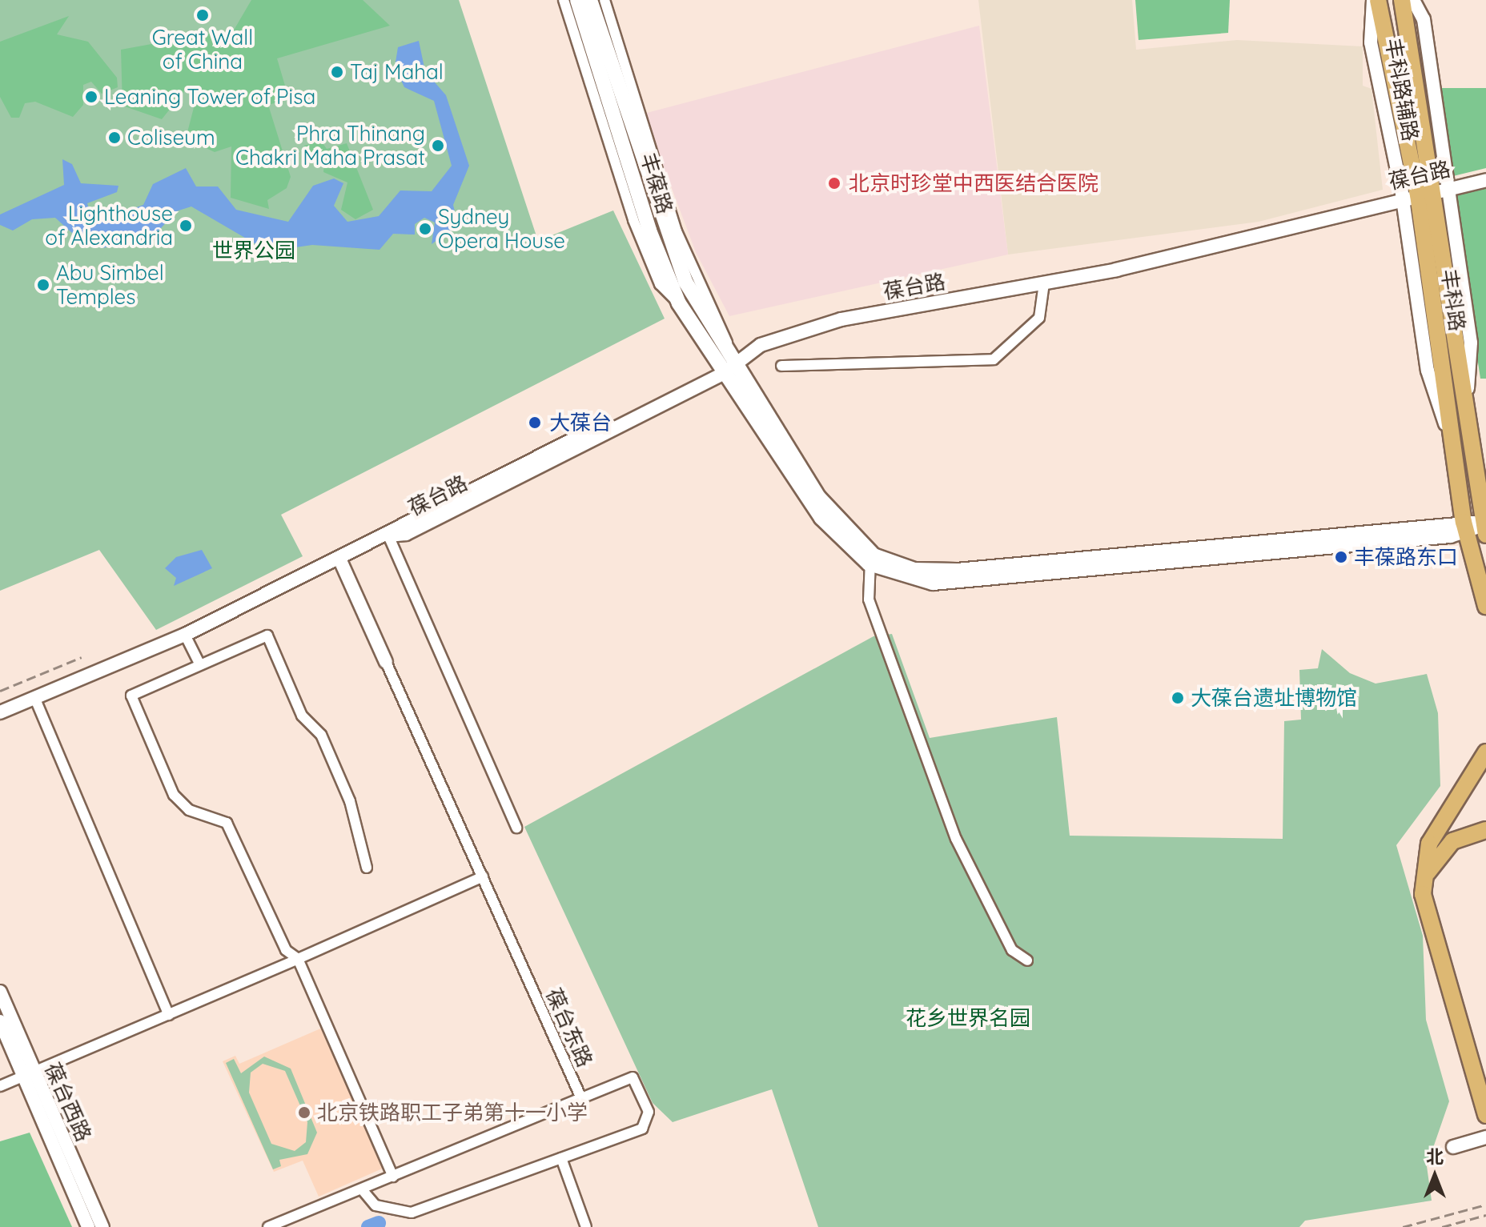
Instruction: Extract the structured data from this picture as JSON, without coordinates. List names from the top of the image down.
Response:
{
  "streets": {
    "main road": ["丰葆路", "丰科路"],
    "street": [
      "丰科路辅路",
      "葆台路",
      "葆台东路",
      "葆台西路"
    ]
  },
  "crossings": [
    ["丰科路辅路", "葆台路"],
    ["丰科路辅路", "丰科路"],
    ["葆台路", "丰葆路"],
    ["葆台路", "丰科路"]
  ],
  "parks": ["世界公园", "花乡世界名园"],
  "places": [
    "Great Wall of China",
    "Taj Mahal",
    "Leaning Tower of Pisa",
    "Coliseum",
    "Phra Thinang Chakri Maha Prasat",
    "北京时珍堂中西医结合医院",
    "Lighthouse of Alexandria",
    "Sydney Opera House",
    "Abu Simbel Temples",
    "大葆台",
    "丰葆路东口",
    "大葆台遗址博物馆",
    "北京铁路职工子弟第十一小学"
  ],
  "north": "top"
}
